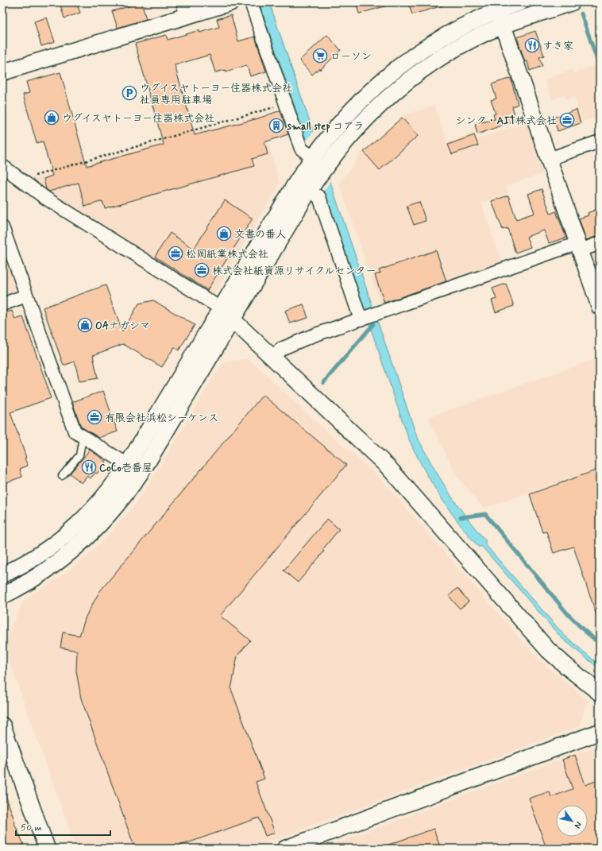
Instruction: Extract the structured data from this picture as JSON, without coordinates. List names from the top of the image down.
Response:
{
  "places": {
    "restaurant": ["すき家", "CoCo壱番屋"],
    "supermarket": ["ローソン"],
    "parking": ["ウグイスヤトーヨー住器株式会社 社員専用駐車場"],
    "shop": ["ウグイスヤトーヨー住器株式会社", "文書の番人", "OAナガシマ"],
    "office": [
      "シンク・AIT株式会社",
      "松岡紙業株式会社",
      "株式会社紙資源リサイクルセンター",
      "有限会社浜松シーケンス"
    ],
    "building": ["small step コアラ"]
  },
  "scale_bar": "50 m",
  "north": "bottom right"
}
